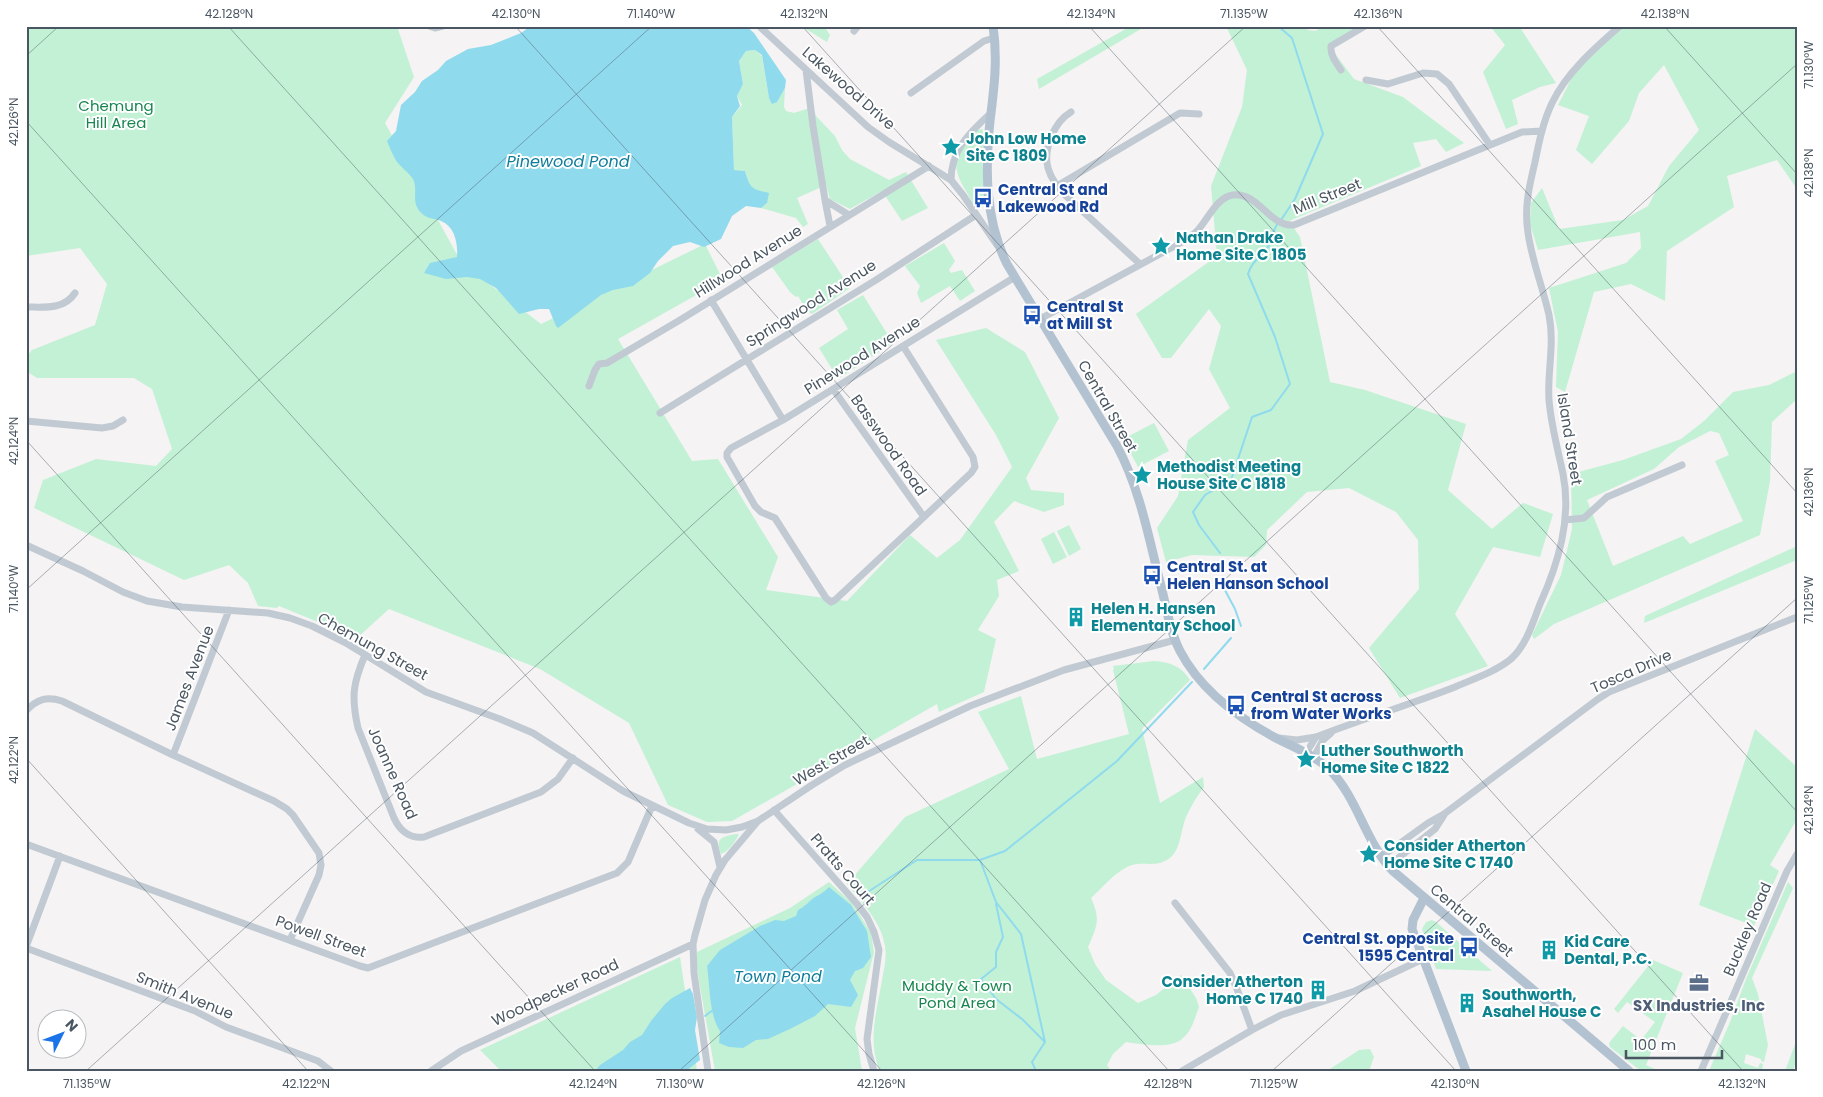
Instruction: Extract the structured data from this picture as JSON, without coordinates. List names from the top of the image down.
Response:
{
  "streets": {
    "main road": ["Central Street"],
    "street": [
      "Lakewood Drive",
      "Mill Street",
      "Hillwood Avenue",
      "Springwood Avenue",
      "Pinewood Avenue",
      "Island Street",
      "Basswood Road",
      "Chemung Street",
      "Tosca Drive",
      "James Avenue",
      "West Street",
      "Joanne Road",
      "Pratts Court",
      "Buckley Road",
      "Powell Street",
      "Woodpecker Road",
      "Smith Avenue"
    ]
  },
  "crossings": [
    ["Lakewood Drive", "Hillwood Avenue"],
    ["Lakewood Drive", "Central Street"],
    ["Mill Street", "Central Street"],
    ["Mill Street", "Island Street"],
    ["Springwood Avenue", "Central Street"],
    ["Pinewood Avenue", "Central Street"],
    ["Pinewood Avenue", "Basswood Road"],
    ["Central Street", "Island Street"],
    ["Central Street", "Tosca Drive"],
    ["Central Street", "West Street"],
    ["Chemung Street", "James Avenue"],
    ["Chemung Street", "West Street"],
    ["Chemung Street", "Joanne Road"],
    ["Chemung Street", "Powell Street"],
    ["West Street", "Pratts Court"],
    ["West Street", "Woodpecker Road"]
  ],
  "water": ["Pinewood Pond", "Town Pond"],
  "parks": ["Chemung Hill Area", "Muddy & Town Pond Area"],
  "places": {
    "place": [
      "John Low Home Site C 1809",
      "Nathan Drake Home Site C 1805",
      "Methodist Meeting House Site C 1818",
      "Luther Southworth Home Site C 1822",
      "Consider Atherton Home Site C 1740"
    ],
    "bus stop": [
      "Central St and Lakewood Rd",
      "Central St at Mill St",
      "Central St. at Helen Hanson School",
      "Central St across from Water Works",
      "Central St. opposite 1595 Central"
    ],
    "building": [
      "Helen H. Hansen Elementary School",
      "Kid Care Dental, P.C.",
      "Consider Atherton Home C 1740",
      "Southworth, Asahel House C"
    ],
    "office": ["SX Industries, Inc"]
  },
  "scale_bar": "100 m",
  "north": "top right",
  "coordinates": [
    "42.128°N",
    "42.130°N",
    "71.140°W",
    "42.132°N",
    "42.134°N",
    "71.135°W",
    "42.136°N",
    "42.138°N",
    "71.130°W",
    "42.126°N",
    "42.124°N",
    "71.125°W",
    "42.122°N"
  ]
}
